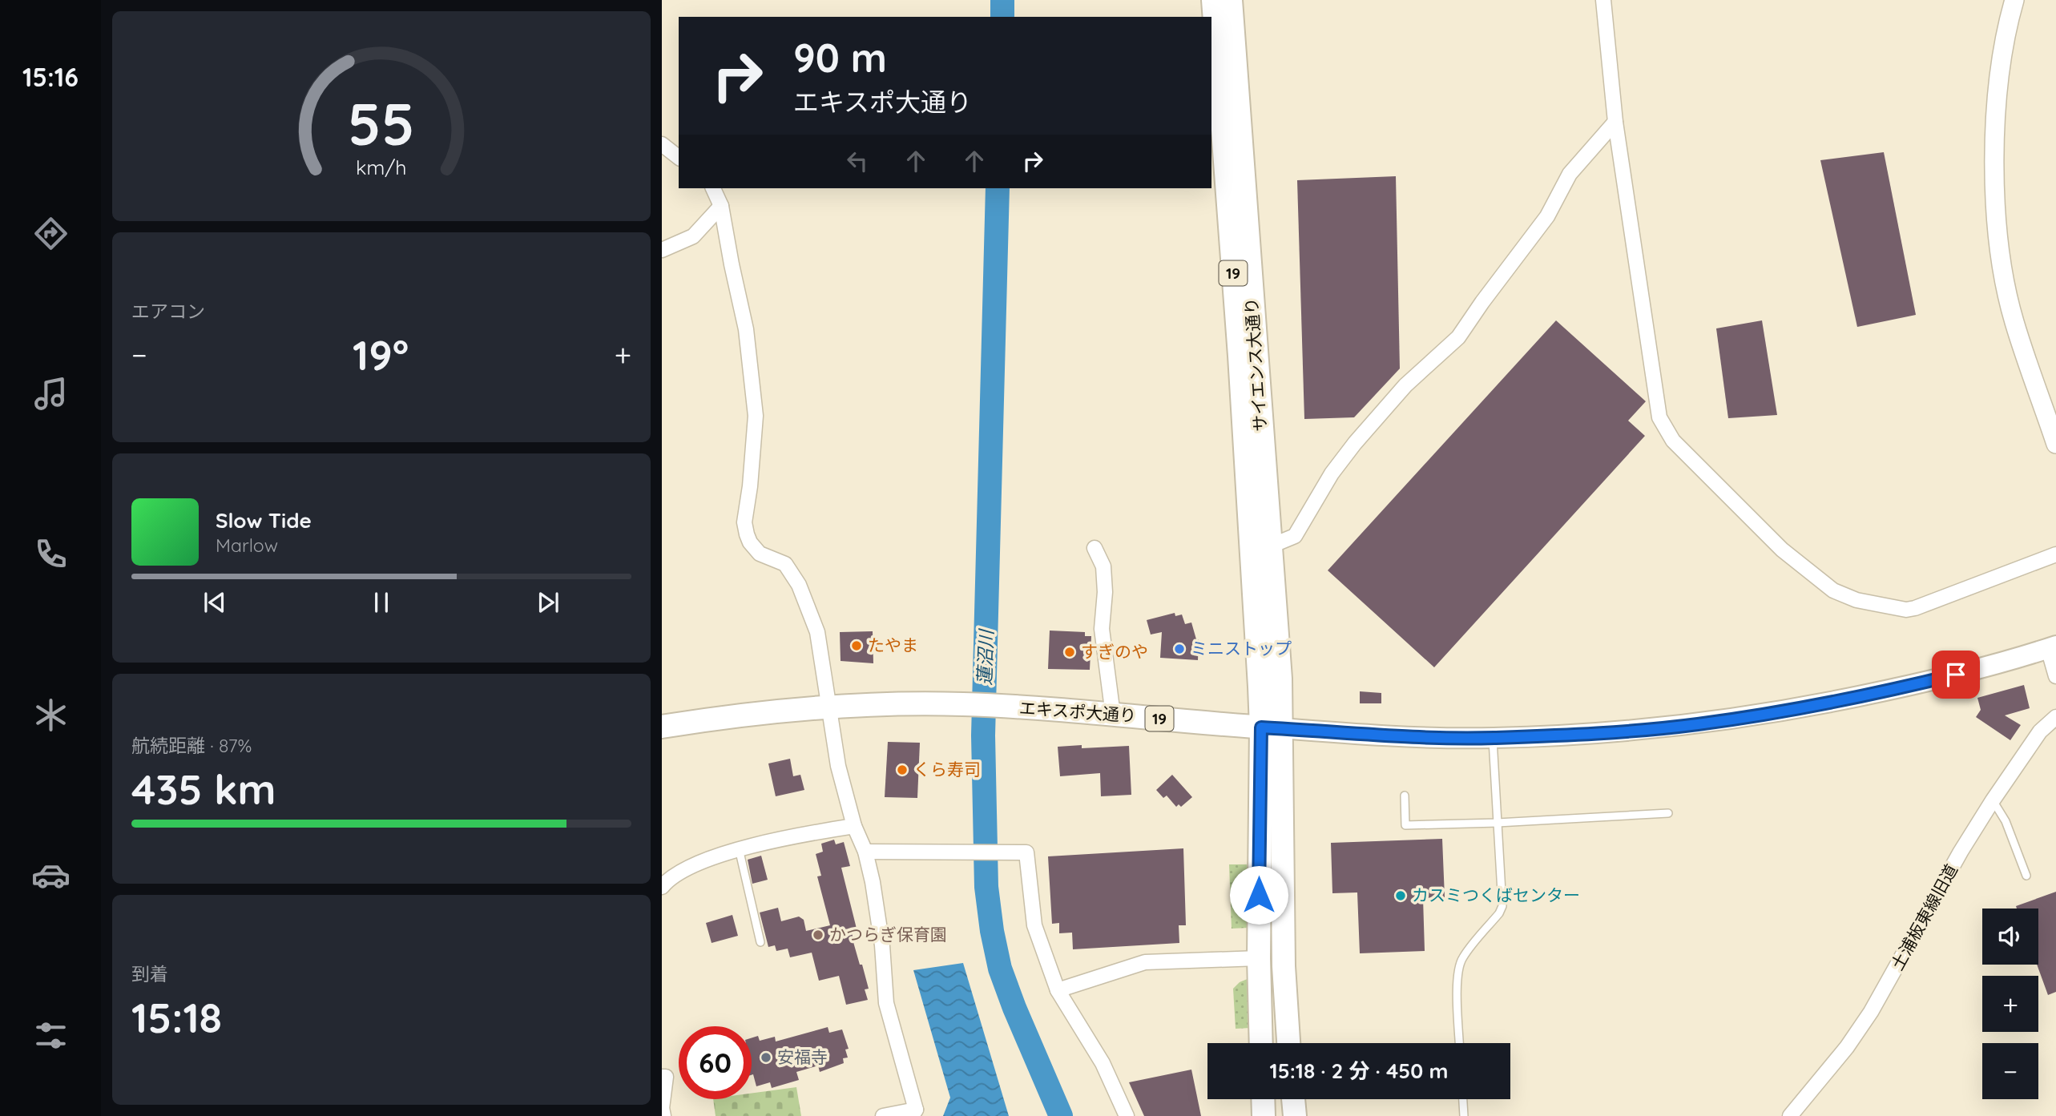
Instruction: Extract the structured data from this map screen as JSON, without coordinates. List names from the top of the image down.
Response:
{
  "streets": {
    "main road": ["19", "サイエンス大通り", "エキスポ大通り"],
    "street": ["土浦板東線旧道"]
  },
  "crossings": [
    ["19", "サイエンス大通り"],
    ["19", "エキスポ大通り"],
    ["サイエンス大通り", "エキスポ大通り"]
  ],
  "water": ["蓮沼川"],
  "places": [
    "たやま",
    "ミニストップ",
    "すぎのや",
    "くら寿司",
    "カスミつくばセンター",
    "かつらぎ保育園",
    "安福寺"
  ],
  "page": {
    "tabs": "15:16",
    "turn": ["90 m", "エキスポ大通り"],
    "tile": [
      "エアコン",
      ["航続距離 · 87%", "435 km"],
      ["到着", "15:18"]
    ],
    "heat": ["−", "19°", "+"],
    "song": ["Slow Tide", "Marlow"],
    "map_buttons": ["+", "−"],
    "limit": "60",
    "trip": "15:18 · 2 分 · 450 m",
    "gauge": ["55", "km/h"]
  }
}
